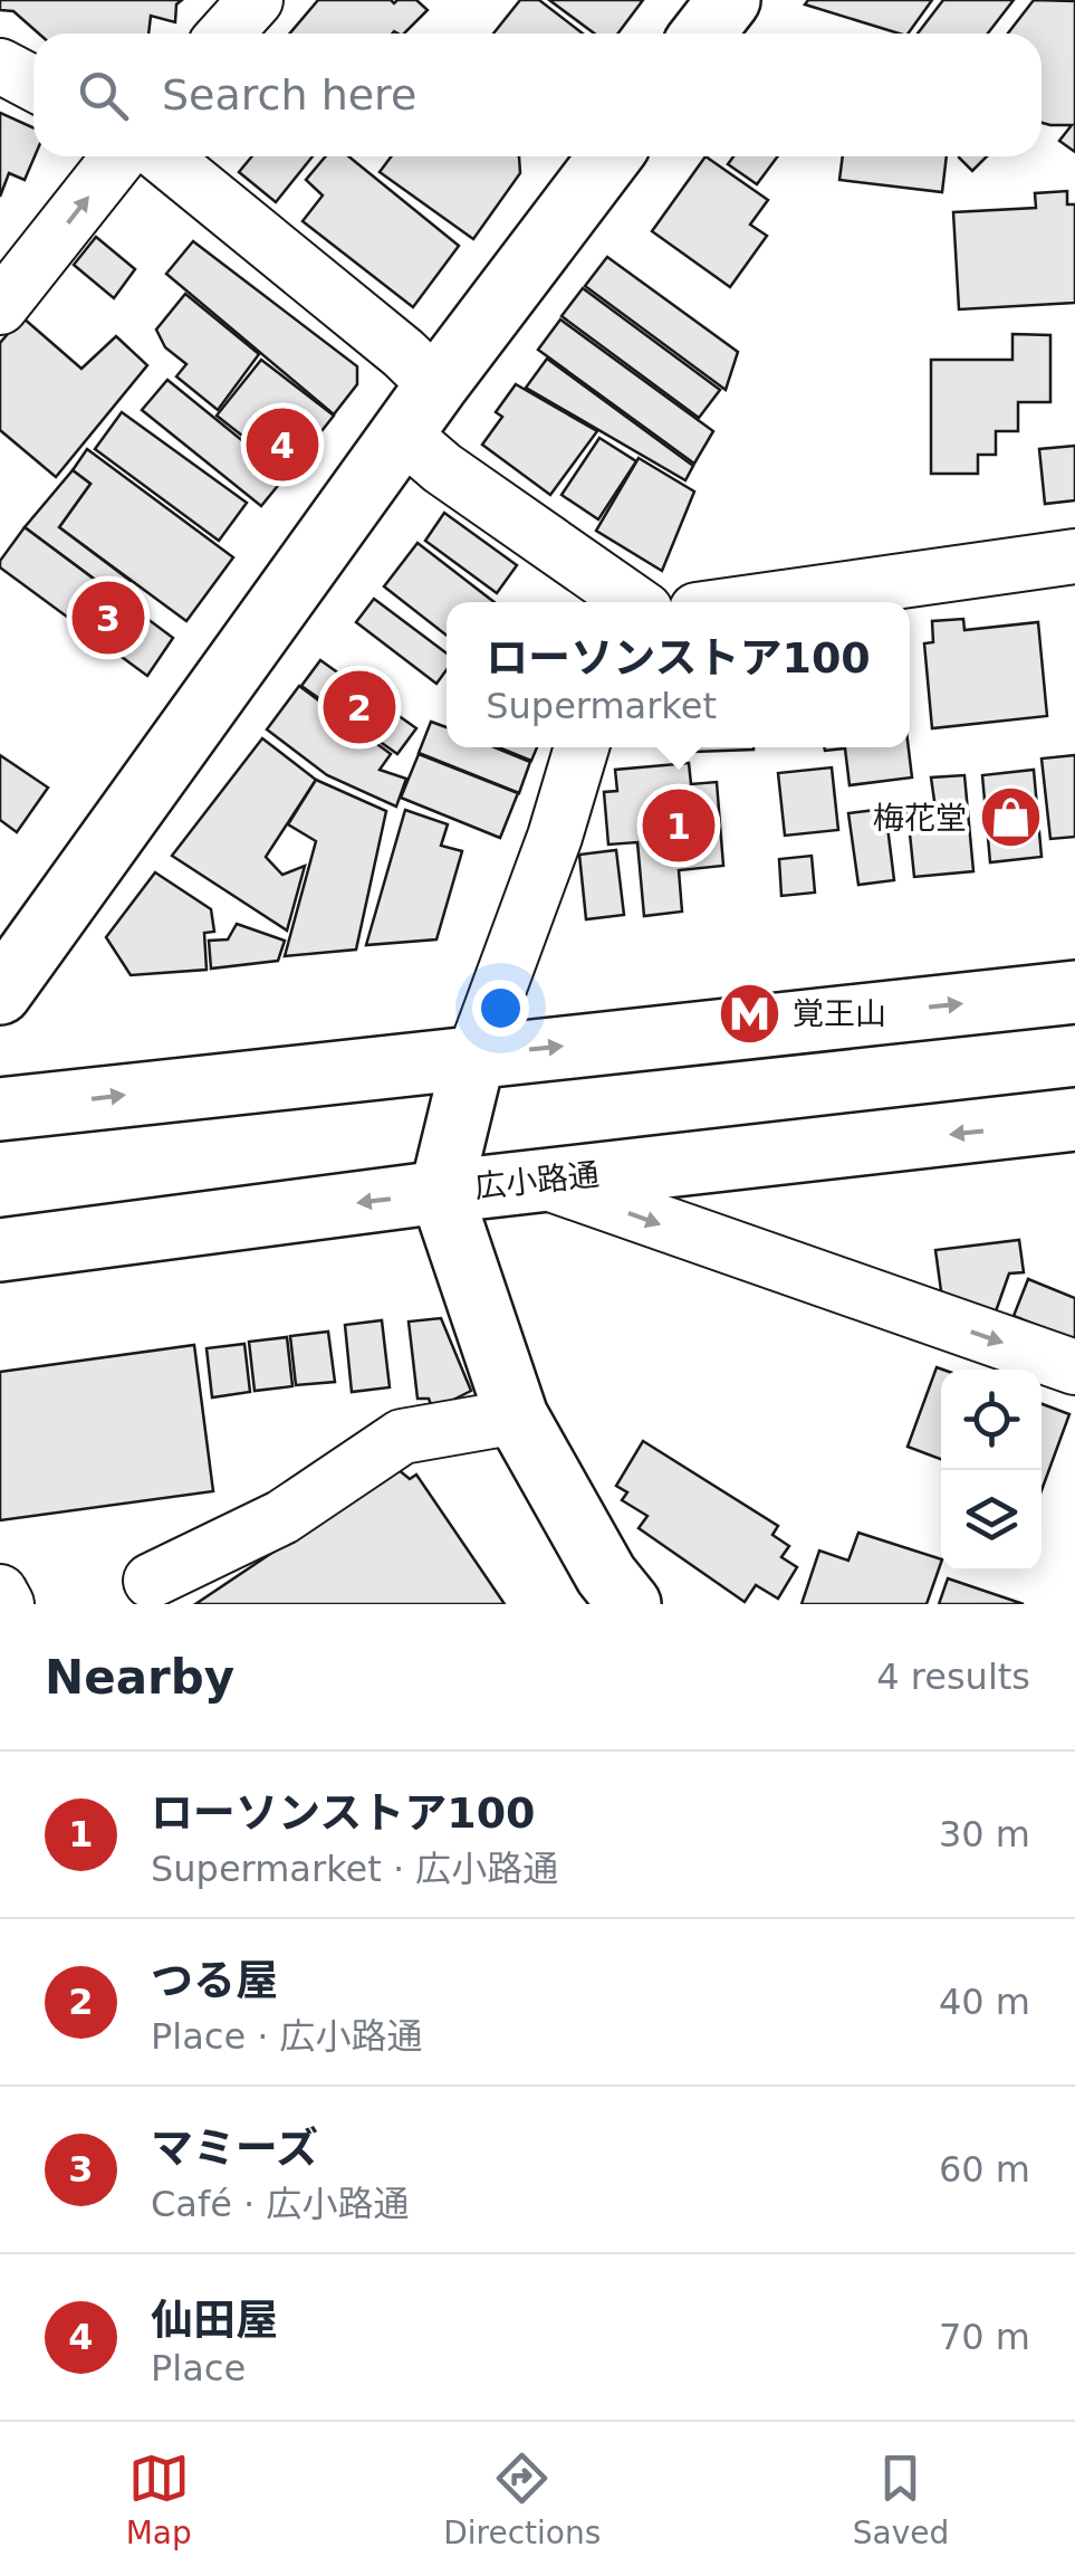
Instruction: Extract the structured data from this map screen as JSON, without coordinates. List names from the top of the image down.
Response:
{
  "streets": {
    "main road": ["広小路通"]
  },
  "places": {
    "shop": ["梅花堂"],
    "metro station": ["覚王山"]
  },
  "page": {
    "search": "Search here",
    "pins": [
      "4",
      "3",
      "2",
      "1"
    ],
    "popup": ["ローソンストア100", "Supermarket"],
    "heading": ["Nearby", "4 results"],
    "list": [
      {
        "mark": "1",
        "name": "ローソンストア100",
        "note": "Supermarket · 広小路通",
        "value": "30 m"
      },
      {
        "mark": "2",
        "name": "つる屋",
        "note": "Place · 広小路通",
        "value": "40 m"
      },
      {
        "mark": "3",
        "name": "マミーズ",
        "note": "Café · 広小路通",
        "value": "60 m"
      },
      {
        "mark": "4",
        "name": "仙田屋",
        "note": "Place",
        "value": "70 m"
      }
    ],
    "nav": ["Map", "Directions", "Saved"]
  }
}
